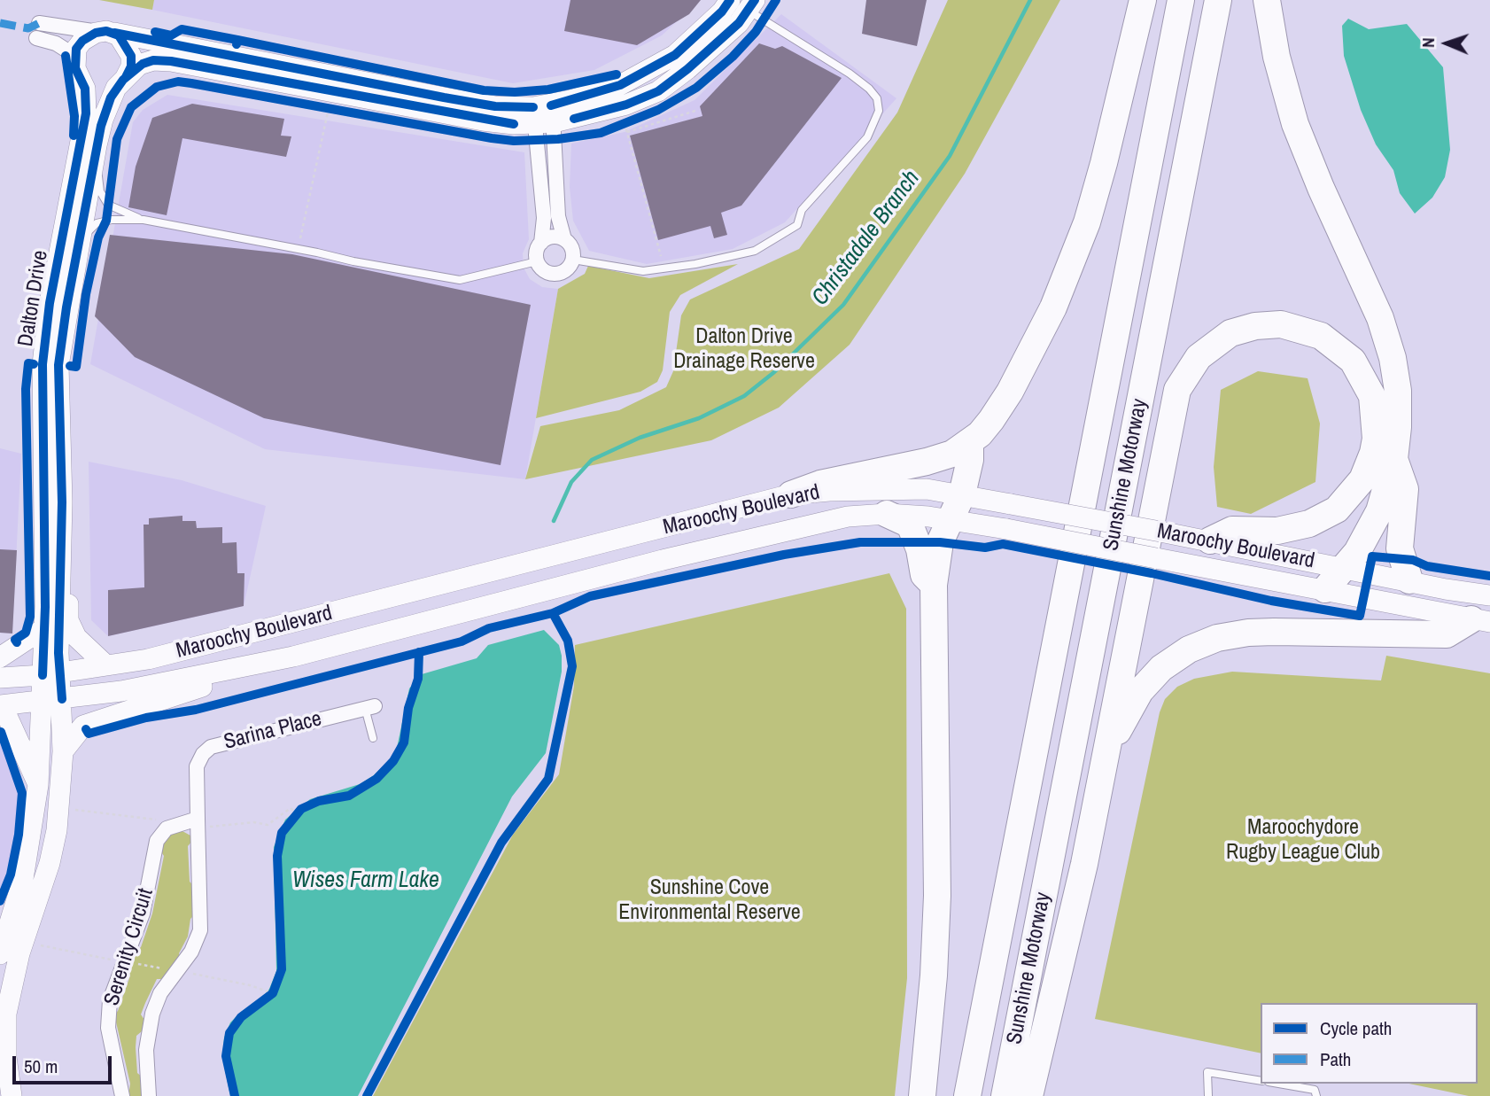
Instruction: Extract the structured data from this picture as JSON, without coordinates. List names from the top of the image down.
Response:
{
  "streets": {
    "highway": ["Sunshine Motorway"],
    "main road": ["Dalton Drive", "Maroochy Boulevard"],
    "street": ["Sarina Place", "Serenity Circuit"]
  },
  "crossings": [
    ["Dalton Drive", "Maroochy Boulevard"],
    ["Sarina Place", "Serenity Circuit"]
  ],
  "water": ["Christadale Branch", "Wises Farm Lake"],
  "parks": ["Dalton Drive Drainage Reserve", "Maroochydore Rugby League Club", "Sunshine Cove Environmental Reserve"],
  "legend": ["Cycle path", "Path"],
  "scale_bar": "50 m",
  "north": "left"
}
